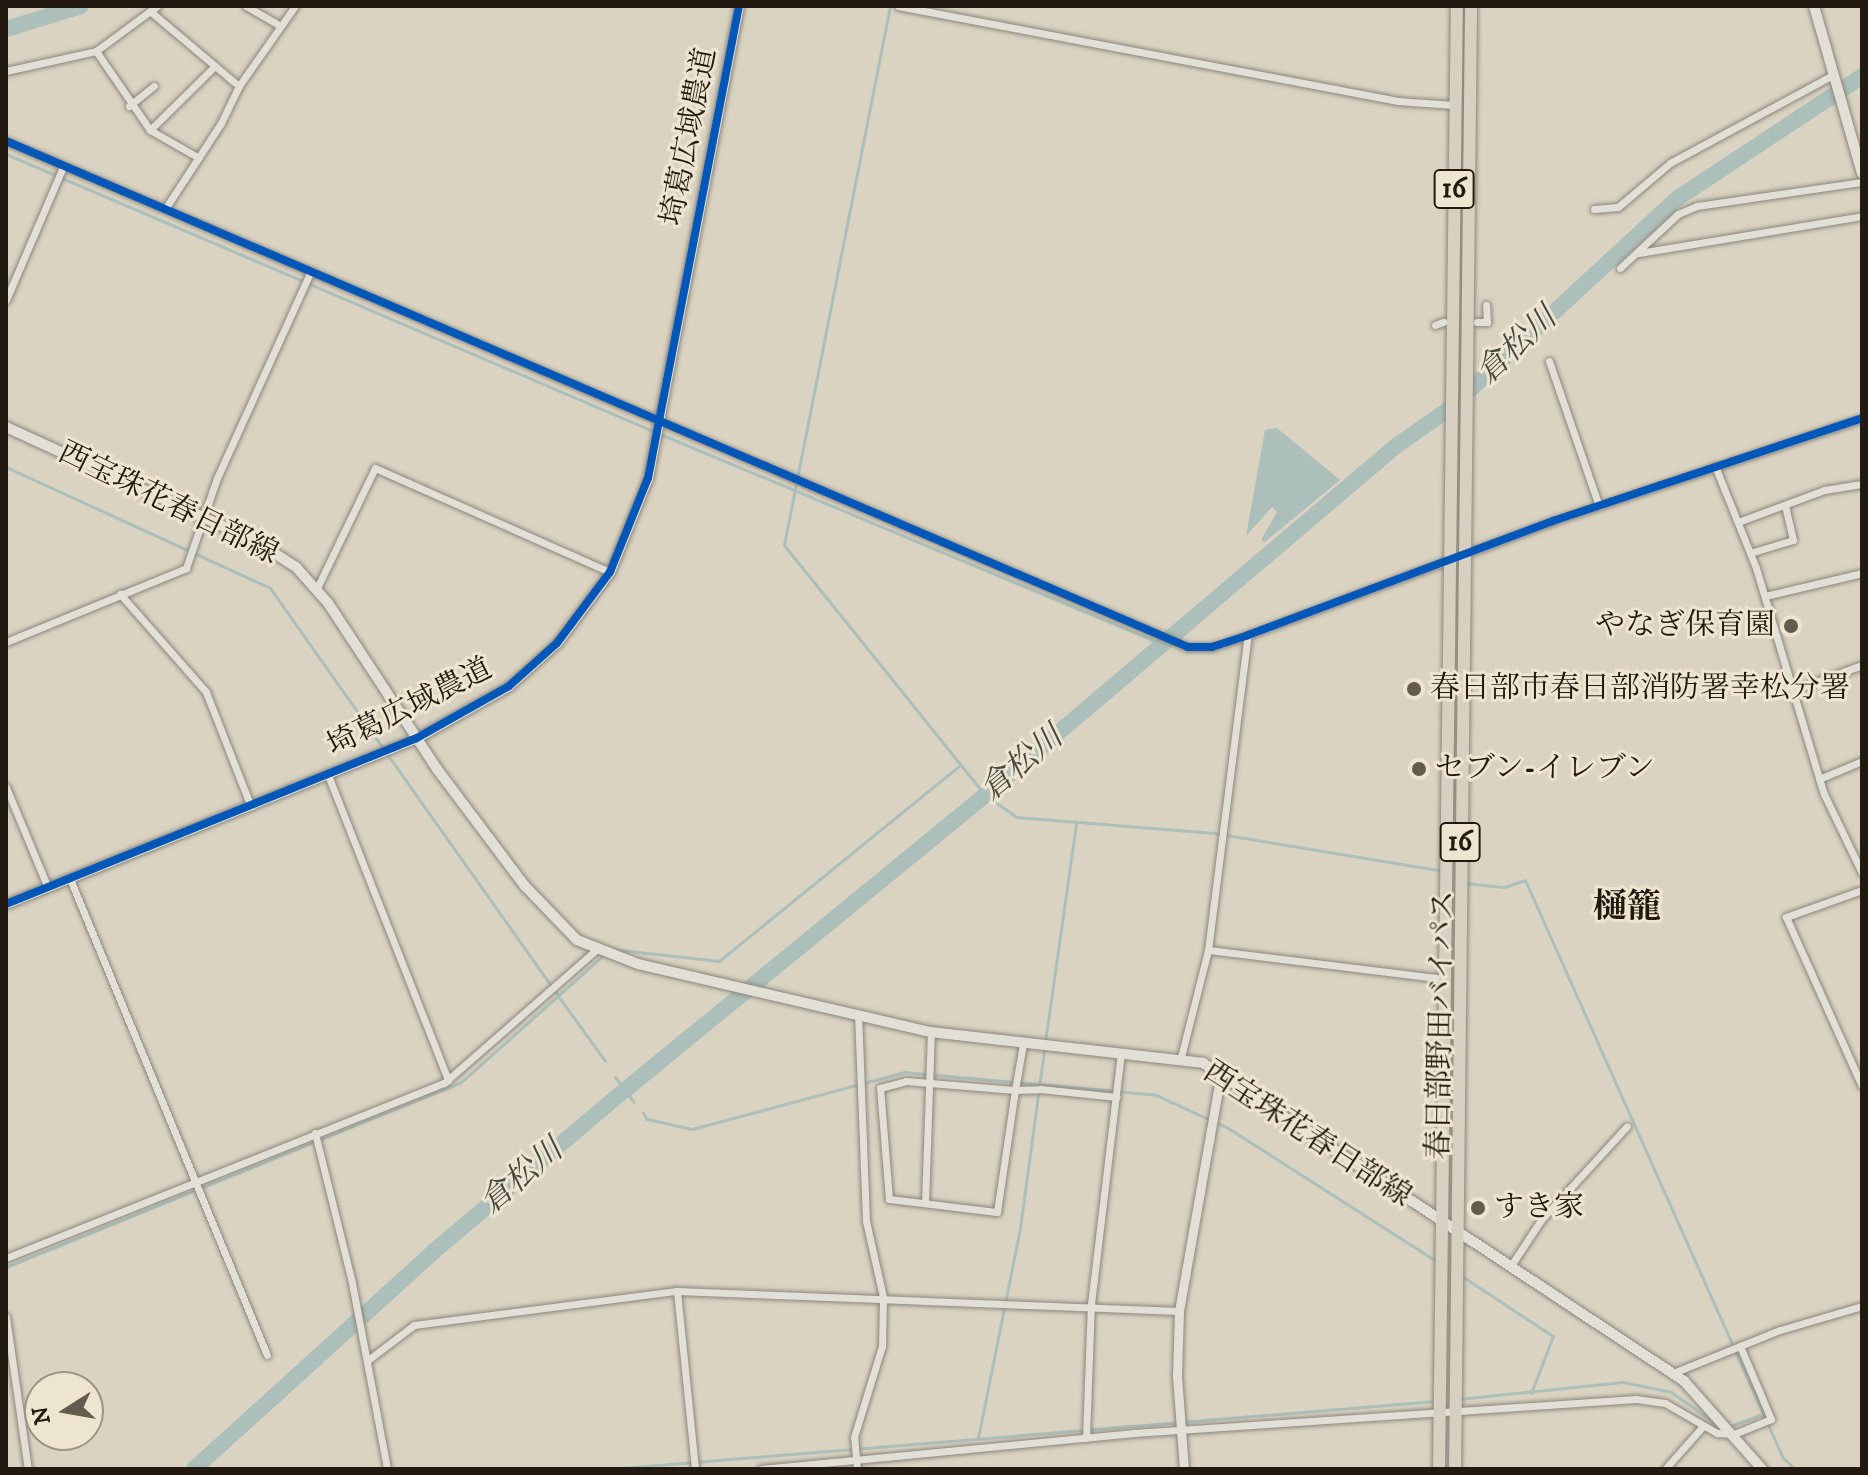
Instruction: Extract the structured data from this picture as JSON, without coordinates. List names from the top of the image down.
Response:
{
  "streets": {
    "highway": ["16", "春日部野田バイパス"],
    "main road": ["西宝珠花春日部線"],
    "street": ["埼葛広域農道"]
  },
  "crossings": [
    ["埼葛広域農道", "西宝珠花春日部線"],
    ["西宝珠花春日部線", "春日部野田バイパス"]
  ],
  "districts": ["樋籠"],
  "water": ["倉松川"],
  "places": [
    "やなぎ保育園",
    "春日部市春日部消防署幸松分署",
    "セブン-イレブン",
    "すき家"
  ],
  "north": "left"
}
